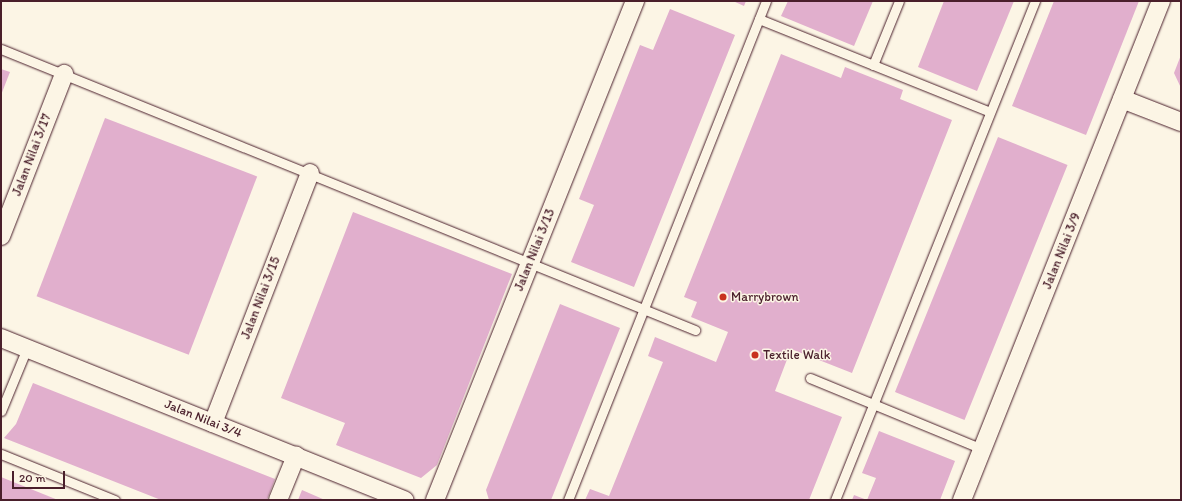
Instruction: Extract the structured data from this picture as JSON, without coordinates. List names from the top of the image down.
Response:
{
  "streets": {
    "street": [
      "Jalan Nilai 3/17",
      "Jalan Nilai 3/13",
      "Jalan Nilai 3/9",
      "Jalan Nilai 3/15",
      "Jalan Nilai 3/4"
    ]
  },
  "crossings": [
    ["Jalan Nilai 3/15", "Jalan Nilai 3/4"]
  ],
  "places": ["Marrybrown", "Textile Walk"],
  "scale_bar": "20 m"
}
